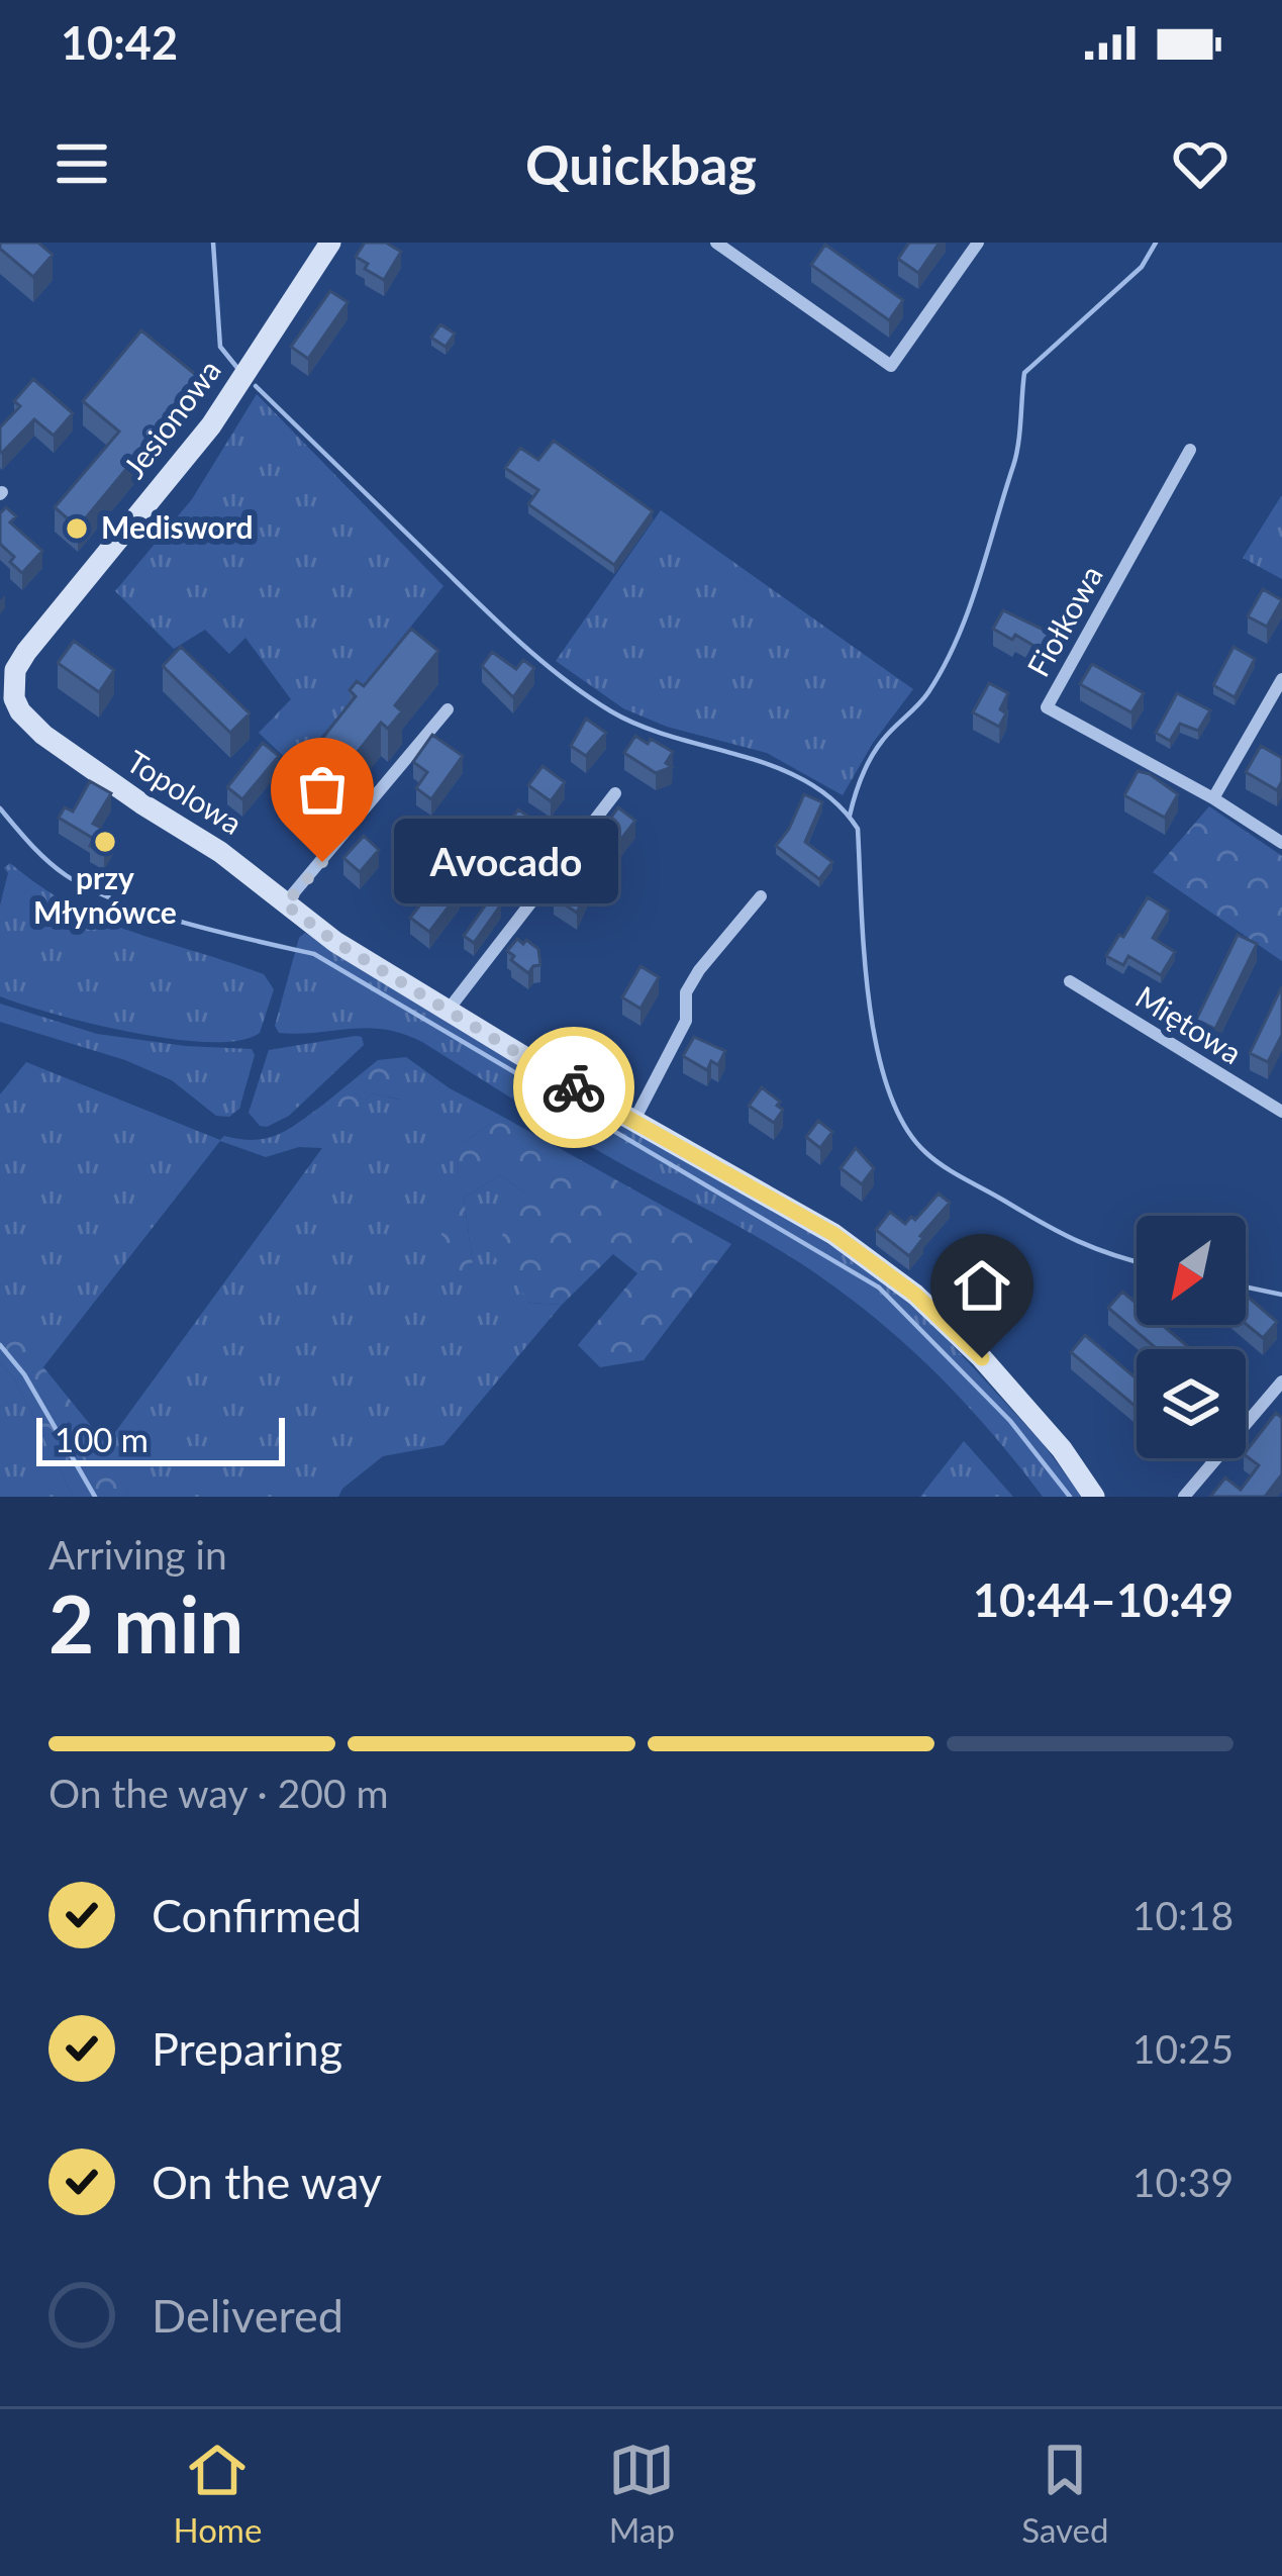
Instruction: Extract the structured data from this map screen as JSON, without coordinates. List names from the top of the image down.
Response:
{
  "streets": {
    "street": [
      "Jesionowa",
      "Fiołkowa",
      "Topolowa",
      "Miętowa"
    ]
  },
  "crossings": [
    ["Jesionowa", "Topolowa"]
  ],
  "places": ["Medisword", "przy Młynówce", "Avocado"],
  "scale_bar": "100 m",
  "north": "bottom left",
  "page": {
    "status": "10:42",
    "header": "Quickbag",
    "bubble": "Avocado",
    "scale": "100 m",
    "heading": ["2 min", "Arriving in", "10:44–10:49"],
    "bar": "On the way · 200 m",
    "list": [
      ["Confirmed", "10:18"],
      ["Preparing", "10:25"],
      ["On the way", "10:39"],
      "Delivered"
    ],
    "tabs": ["Home", "Map", "Saved"]
  }
}
